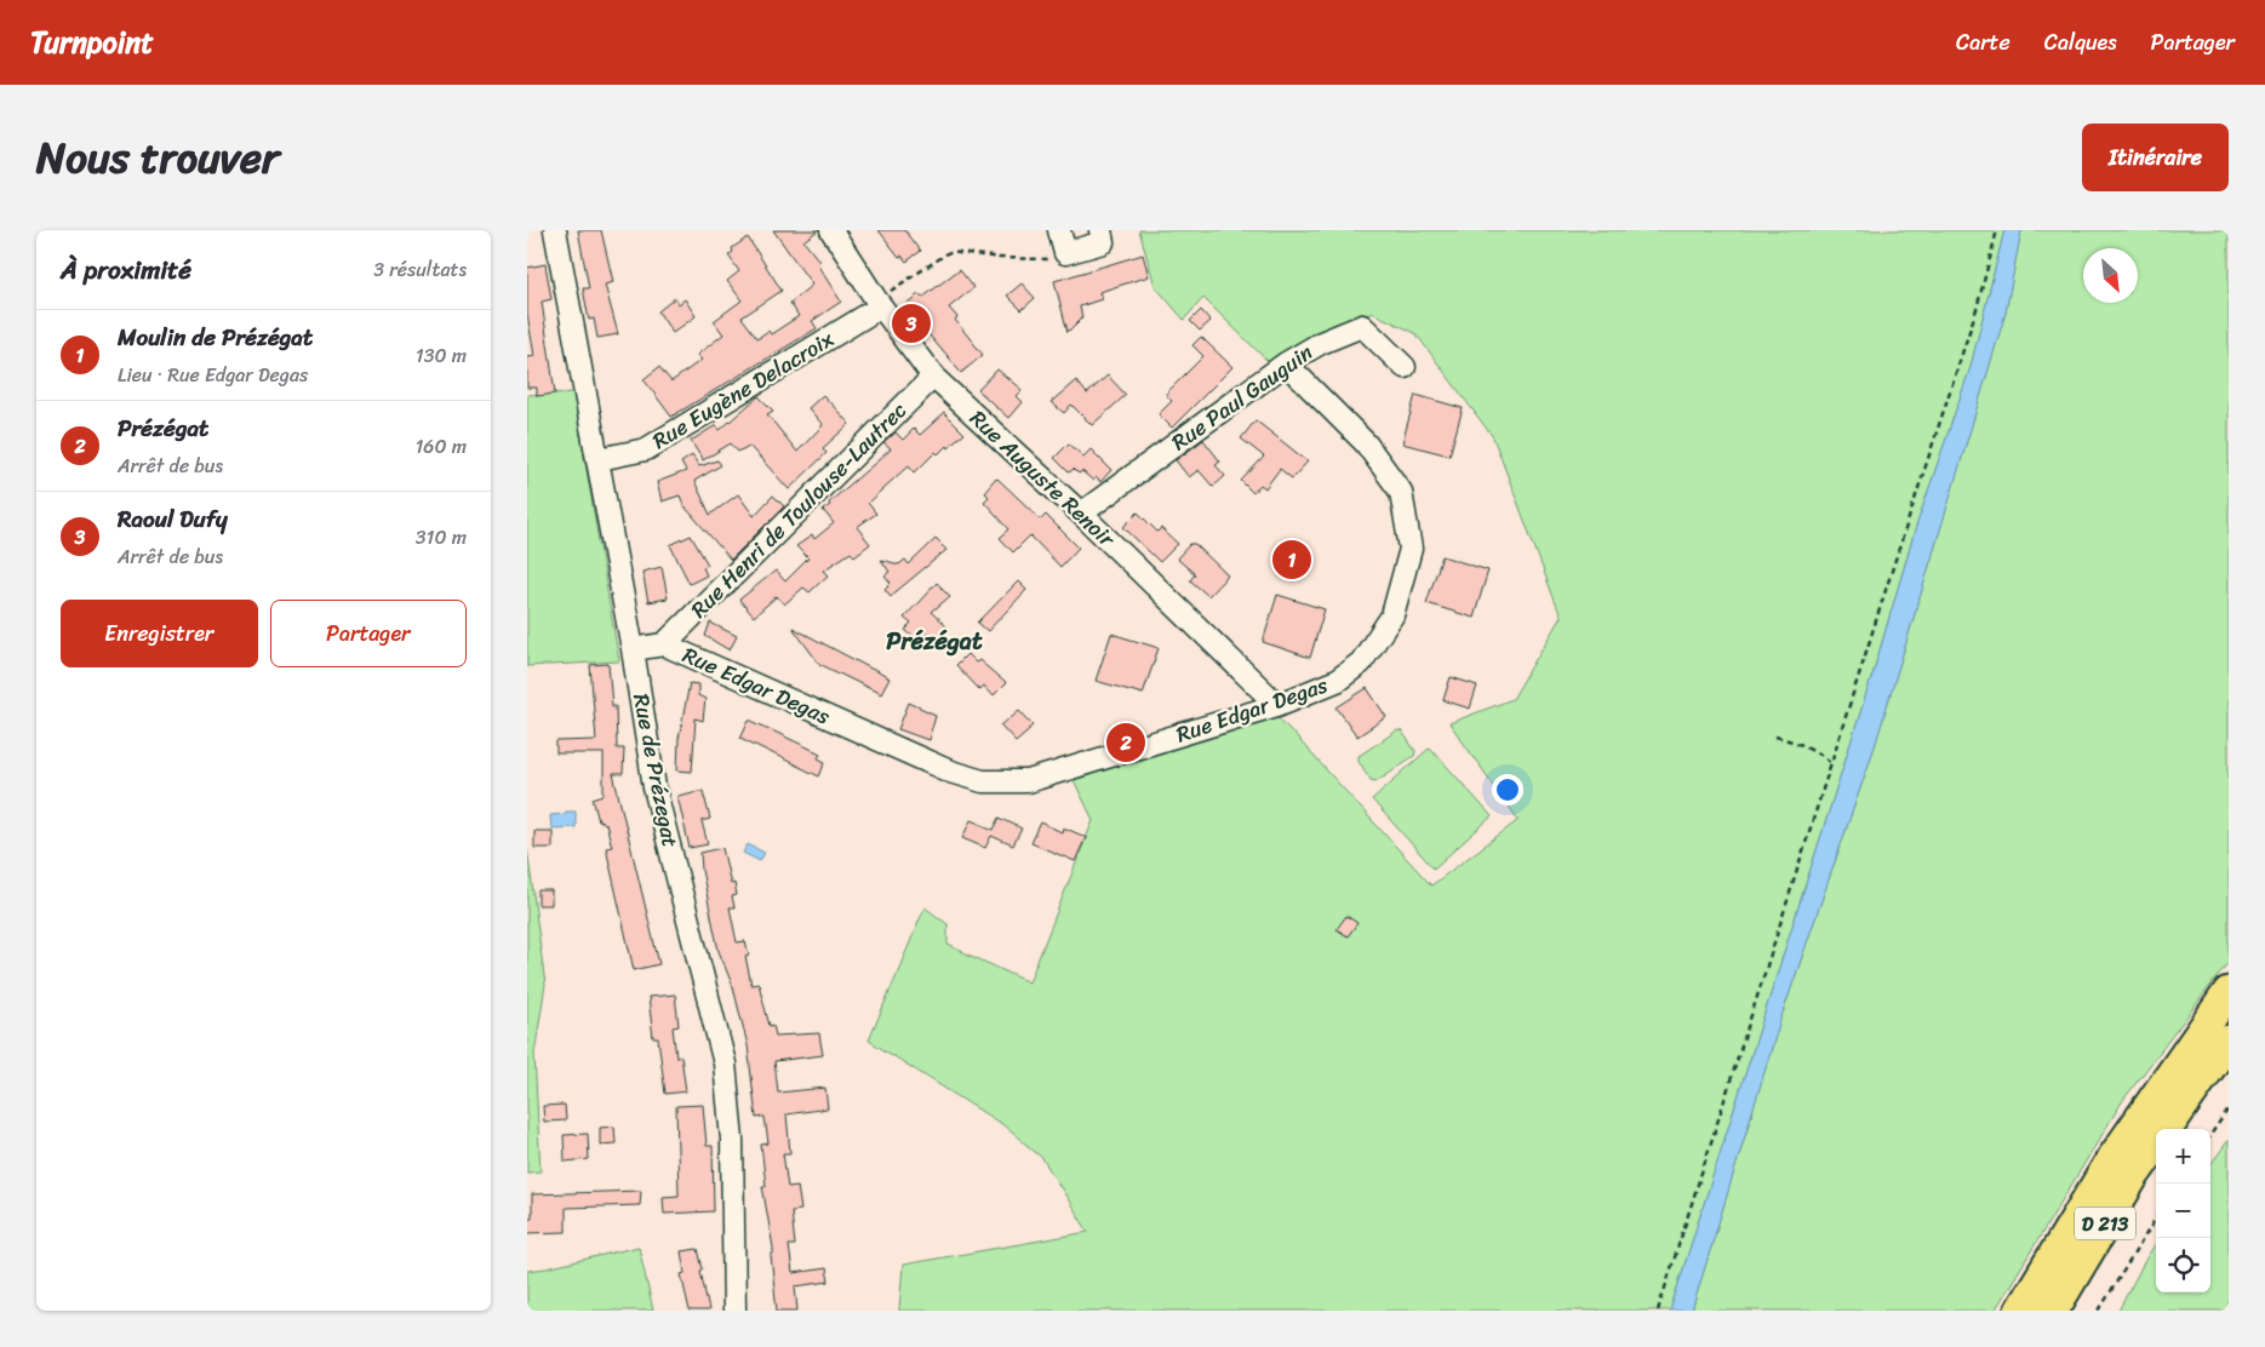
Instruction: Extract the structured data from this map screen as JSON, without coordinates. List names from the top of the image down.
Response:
{
  "streets": {
    "highway": ["D 213"],
    "street": [
      "Rue Eugène Delacroix",
      "Rue Paul Gauguin",
      "Rue Auguste Renoir",
      "Rue Henri de Toulouse-Lautrec",
      "Rue Edgar Degas",
      "Rue de Prézegat"
    ]
  },
  "crossings": [
    ["Rue Eugène Delacroix", "Rue Auguste Renoir"],
    ["Rue Eugène Delacroix", "Rue de Prézegat"],
    ["Rue Paul Gauguin", "Rue Auguste Renoir"],
    ["Rue Paul Gauguin", "Rue Edgar Degas"],
    ["Rue Auguste Renoir", "Rue Henri de Toulouse-Lautrec"],
    ["Rue Auguste Renoir", "Rue Edgar Degas"],
    ["Rue Henri de Toulouse-Lautrec", "Rue Edgar Degas"],
    ["Rue Edgar Degas", "Rue de Prézegat"]
  ],
  "districts": ["Prézégat"],
  "north": "bottom right",
  "page": {
    "header": "Turnpoint",
    "nav": ["Carte", "Calques", "Partager"],
    "title": "Nous trouver",
    "buttons": [
      "Itinéraire",
      ["Enregistrer", "Partager"]
    ],
    "heading": ["À proximité", "3 résultats"],
    "pins": ["3", "1", "2"],
    "list": [
      {
        "mark": "1",
        "name": "Moulin de Prézégat",
        "note": "Lieu · Rue Edgar Degas",
        "value": "130 m"
      },
      {
        "mark": "2",
        "name": "Prézégat",
        "note": "Arrêt de bus",
        "value": "160 m"
      },
      {
        "mark": "3",
        "name": "Raoul Dufy",
        "note": "Arrêt de bus",
        "value": "310 m"
      }
    ],
    "map_buttons": ["+", "−"]
  }
}
